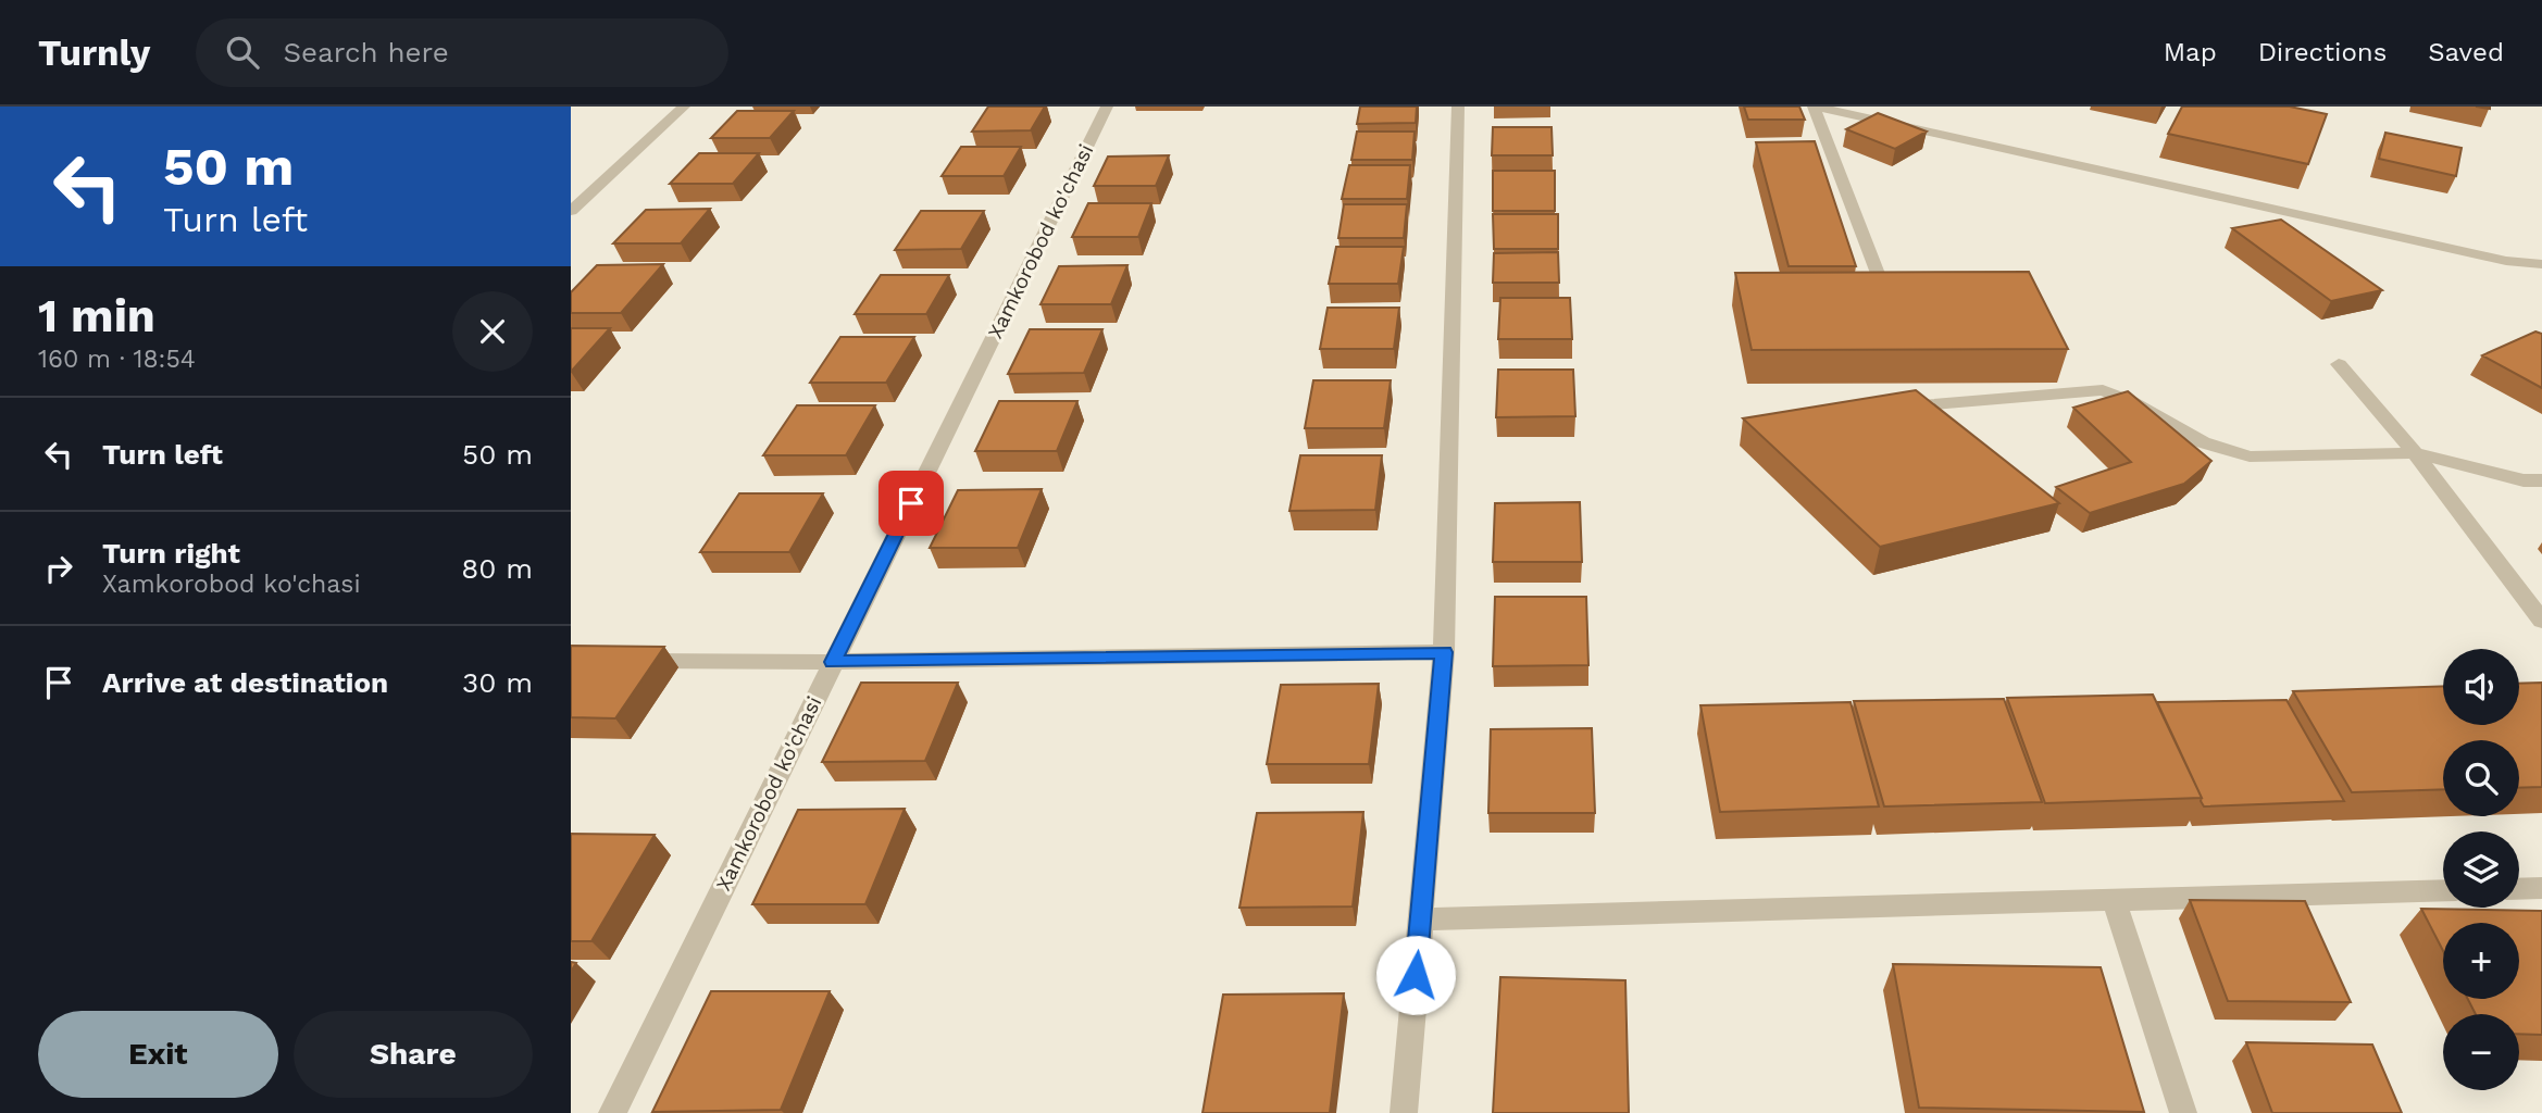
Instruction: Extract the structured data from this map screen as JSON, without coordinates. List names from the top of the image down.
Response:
{
  "streets": {
    "street": ["Xamkorobod ko'chasi"]
  },
  "page": {
    "header": "Turnly",
    "search": "Search here",
    "nav": ["Map", "Directions", "Saved"],
    "turn": ["50 m", "Turn left"],
    "heading": ["1 min", "160 m · 18:54"],
    "list": [
      {
        "name": "Turn left",
        "value": "50 m"
      },
      {
        "name": "Turn right",
        "note": "Xamkorobod ko'chasi",
        "value": "80 m"
      },
      {
        "name": "Arrive at destination",
        "value": "30 m"
      }
    ],
    "map_buttons": ["+", "−"],
    "buttons": ["Exit", "Share"]
  }
}
